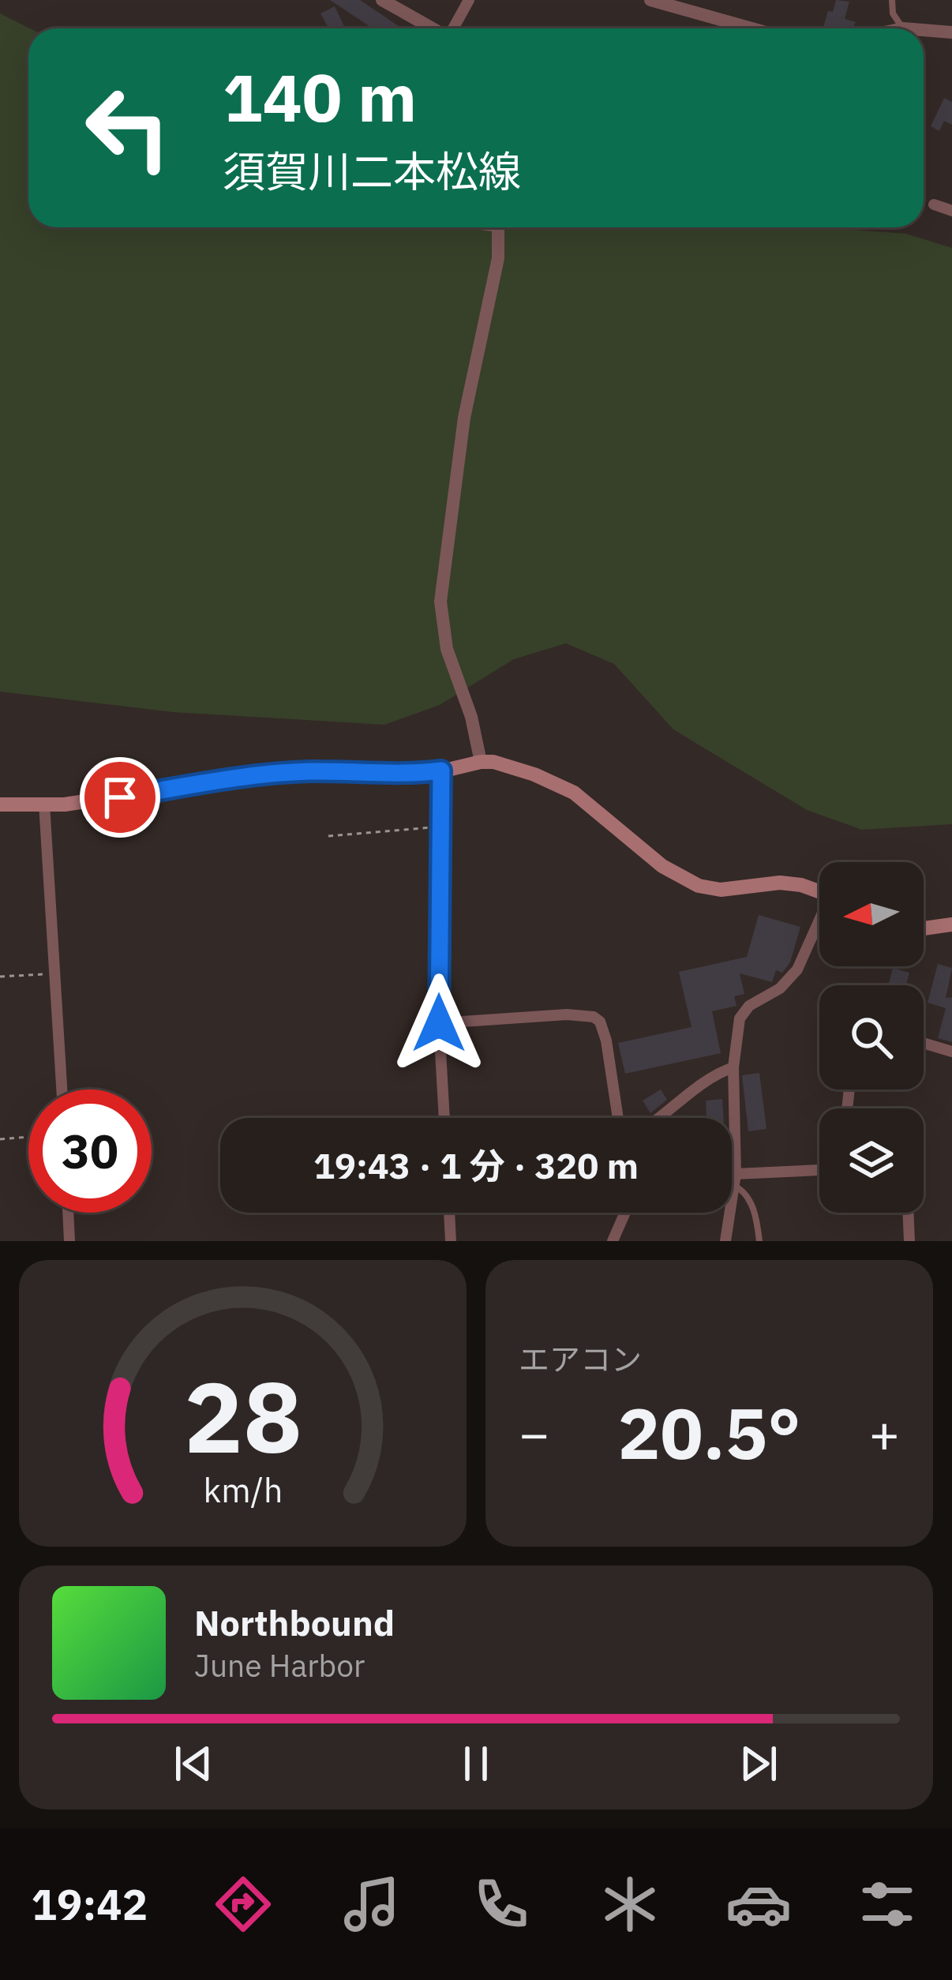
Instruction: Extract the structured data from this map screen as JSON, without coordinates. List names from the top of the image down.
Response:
{
  "north": "left",
  "page": {
    "turn": ["140 m", "須賀川二本松線"],
    "limit": "30",
    "trip": "19:43 · 1 分 · 320 m",
    "tile": "エアコン",
    "heat": ["−", "20.5°", "+"],
    "song": ["Northbound", "June Harbor"],
    "tabs": "19:42",
    "gauge": ["28", "km/h"]
  }
}
